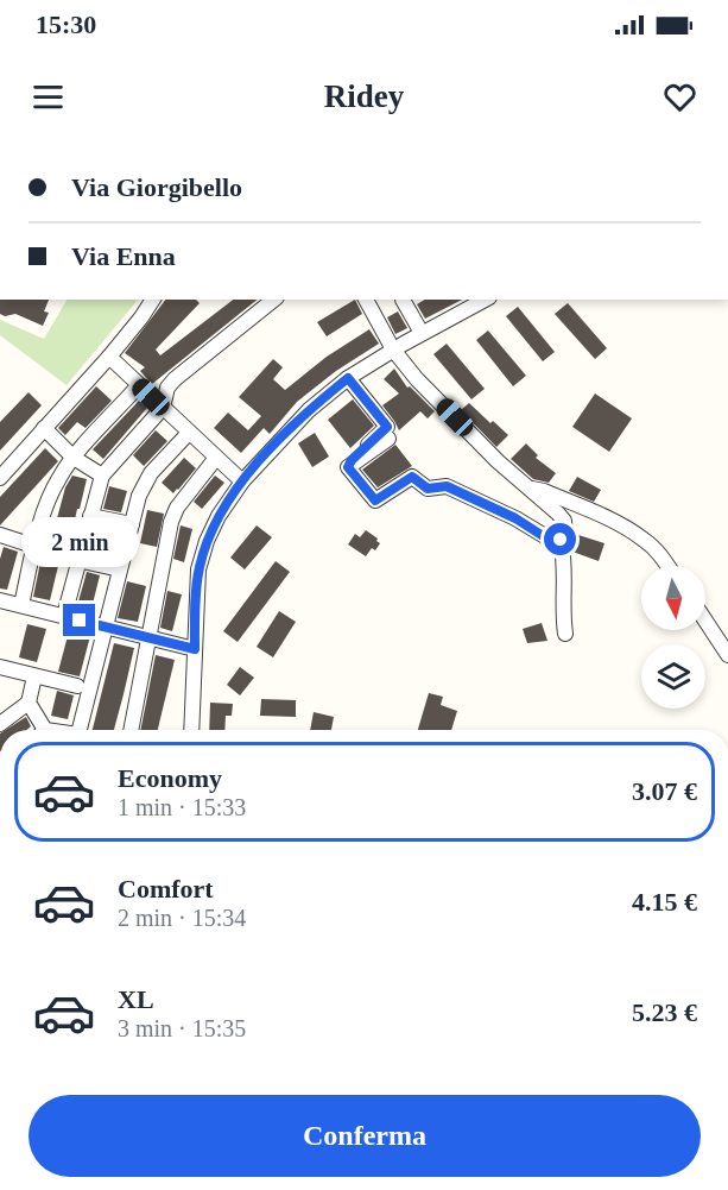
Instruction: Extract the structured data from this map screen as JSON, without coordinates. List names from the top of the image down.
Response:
{
  "north": "bottom",
  "page": {
    "status": "15:30",
    "header": "Ridey",
    "banner": ["Via Giorgibello", "Via Enna"],
    "bubble": "2 min",
    "list": [
      {
        "name": "Economy",
        "note": "1 min · 15:33",
        "value": "3.07 €"
      },
      {
        "name": "Comfort",
        "note": "2 min · 15:34",
        "value": "4.15 €"
      },
      {
        "name": "XL",
        "note": "3 min · 15:35",
        "value": "5.23 €"
      }
    ],
    "buttons": "Conferma"
  }
}
